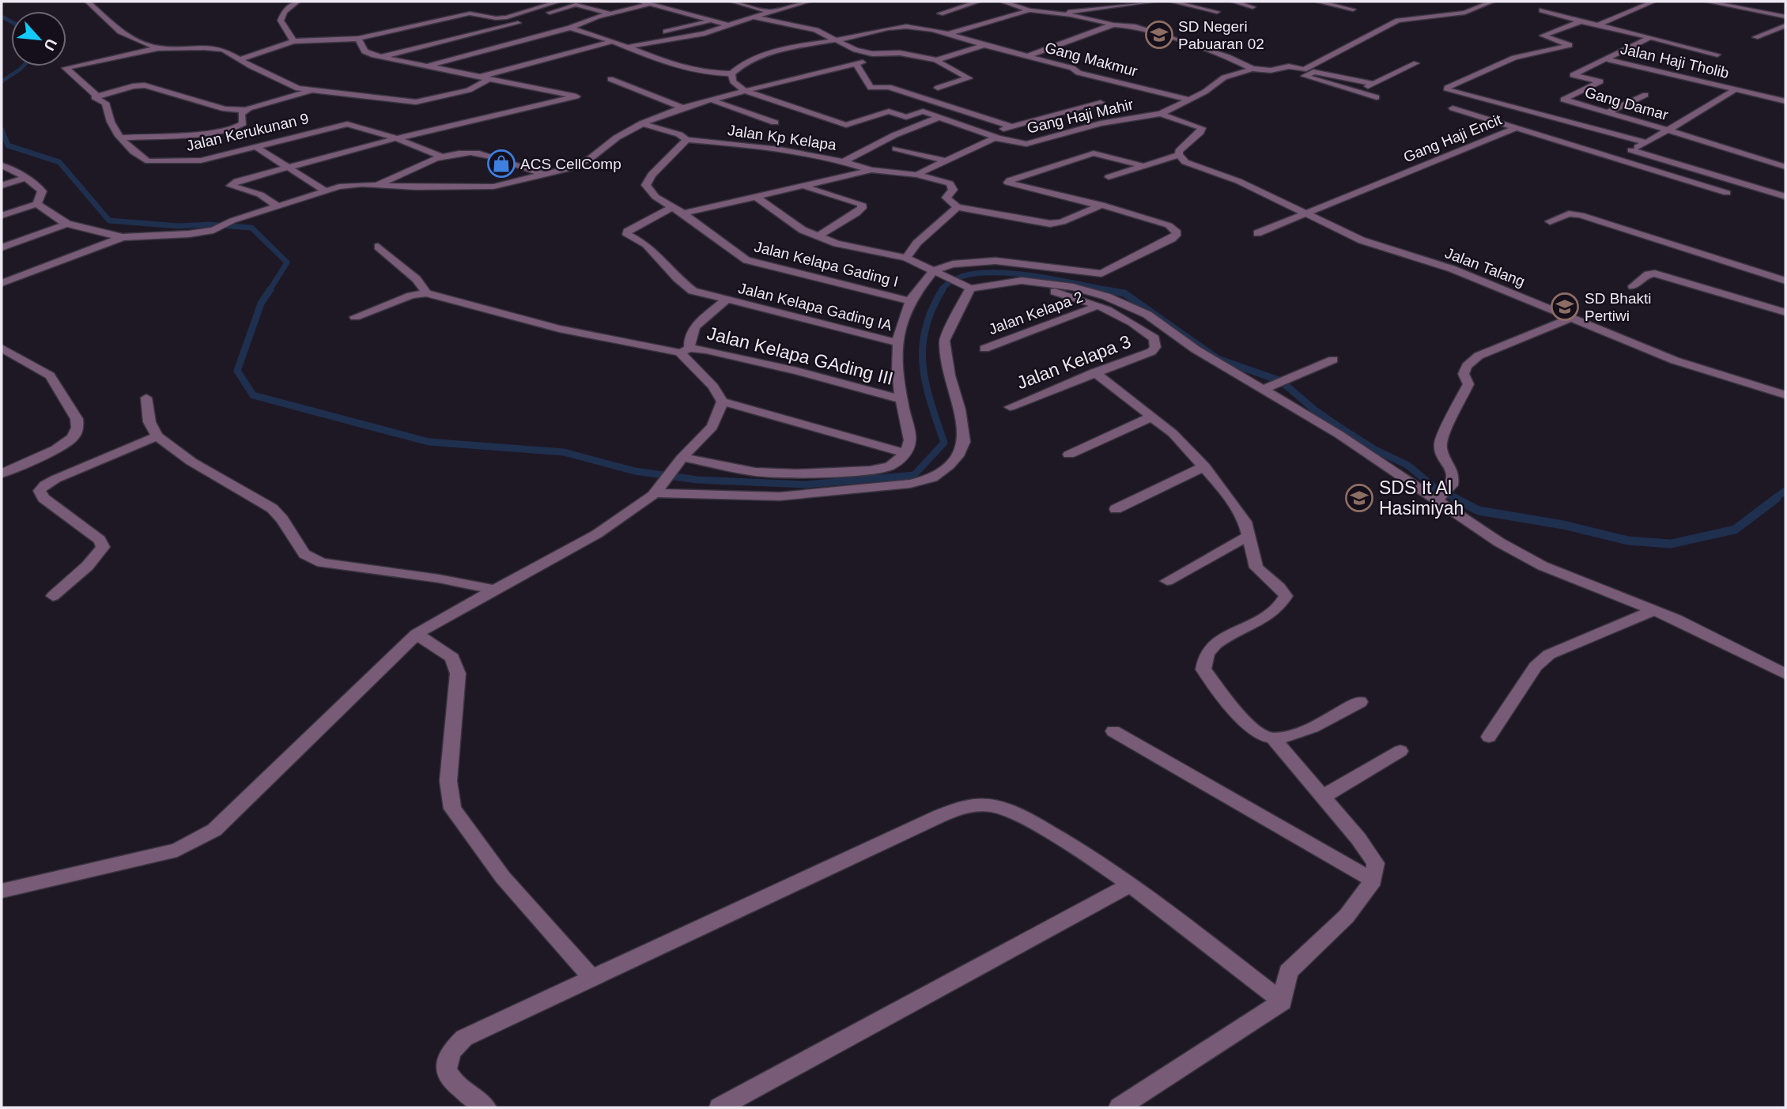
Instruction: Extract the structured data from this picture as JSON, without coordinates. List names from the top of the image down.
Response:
{
  "streets": {
    "street": [
      "Gang Makmur",
      "Jalan Haji Tholib",
      "Gang Damar",
      "Gang Haji Mahir",
      "Jalan Kerukunan 9",
      "Jalan Kp Kelapa",
      "Gang Haji Encit",
      "Jalan Kelapa Gading I",
      "Jalan Talang",
      "Jalan Kelapa Gading IA",
      "Jalan Kelapa 2",
      "Jalan Kelapa GAding III",
      "Jalan Kelapa 3"
    ]
  },
  "crossings": [
    ["Jalan Haji Tholib", "Gang Damar"],
    ["Jalan Kp Kelapa", "Jalan Kelapa Gading I"],
    ["Gang Haji Encit", "Jalan Talang"],
    ["Jalan Kelapa Gading I", "Jalan Kelapa Gading IA"],
    ["Jalan Kelapa Gading IA", "Jalan Kelapa GAding III"],
    ["Jalan Kelapa 2", "Jalan Kelapa 3"]
  ],
  "places": {
    "school or university": ["SD Negeri Pabuaran 02", "SD Bhakti Pertiwi", "SDS It Al Hasimiyah"],
    "shop": ["ACS CellComp"]
  },
  "north": "bottom right"
}
